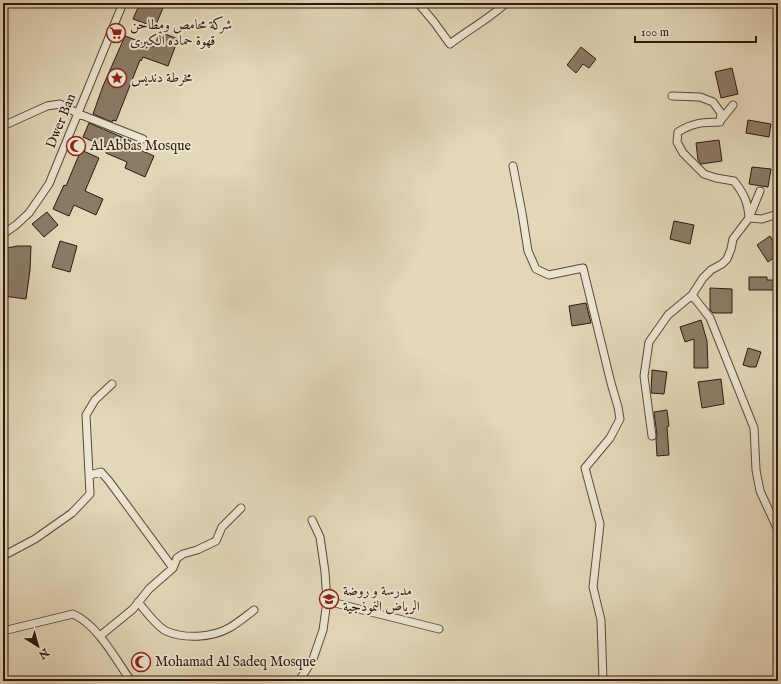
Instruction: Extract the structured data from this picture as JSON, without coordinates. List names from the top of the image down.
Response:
{
  "streets": {
    "street": ["Dwer Ban"]
  },
  "places": {
    "supermarket": ["شركة محامص ومطاحن قهوة حماده الكبرى"],
    "place": ["مخرطة دنديس"],
    "mosque": ["Al Abbas Mosque", "Mohamad Al Sadeq Mosque"],
    "school or university": ["مدرسة و روضة الرياض النموذجية"]
  },
  "scale_bar": "100 m",
  "north": "bottom right"
}
